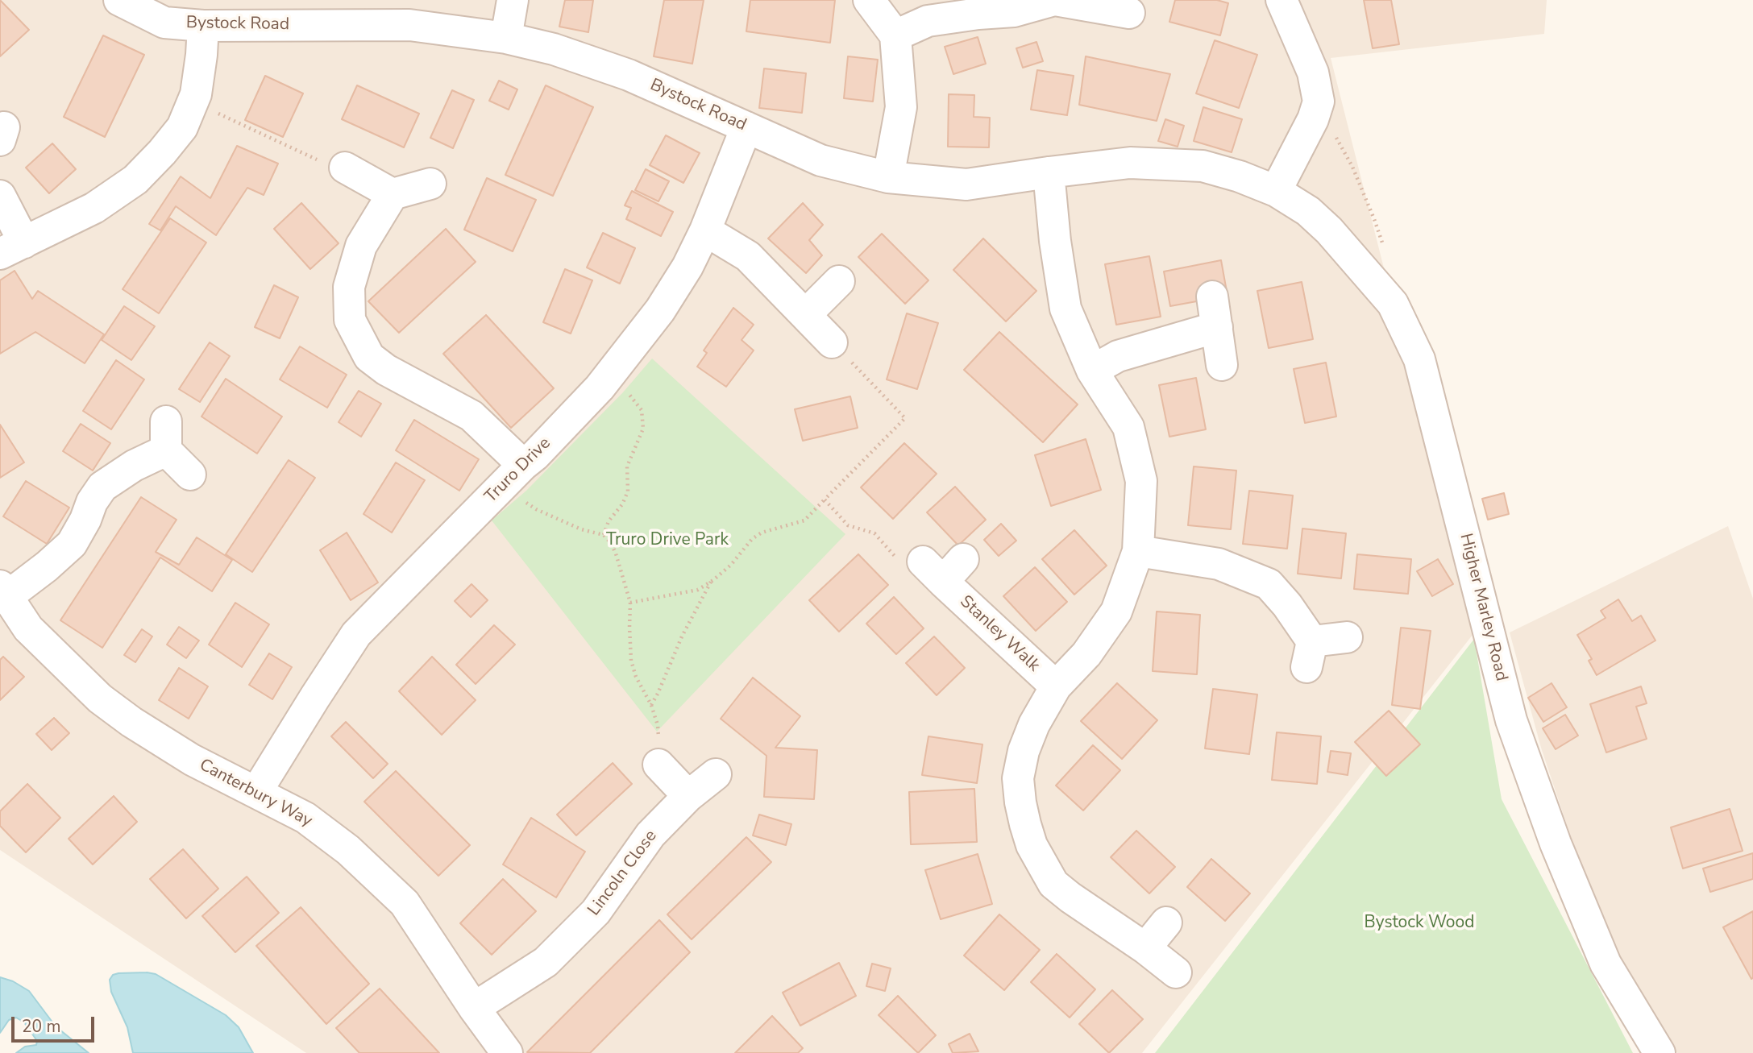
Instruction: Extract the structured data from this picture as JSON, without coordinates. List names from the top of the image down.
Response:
{
  "streets": {
    "street": [
      "Bystock Road",
      "Truro Drive",
      "Higher Marley Road",
      "Stanley Walk",
      "Canterbury Way",
      "Lincoln Close"
    ]
  },
  "crossings": [
    ["Bystock Road", "Truro Drive"],
    ["Bystock Road", "Higher Marley Road"],
    ["Truro Drive", "Canterbury Way"],
    ["Canterbury Way", "Lincoln Close"]
  ],
  "parks": ["Truro Drive Park", "Bystock Wood"],
  "scale_bar": "20 m"
}
